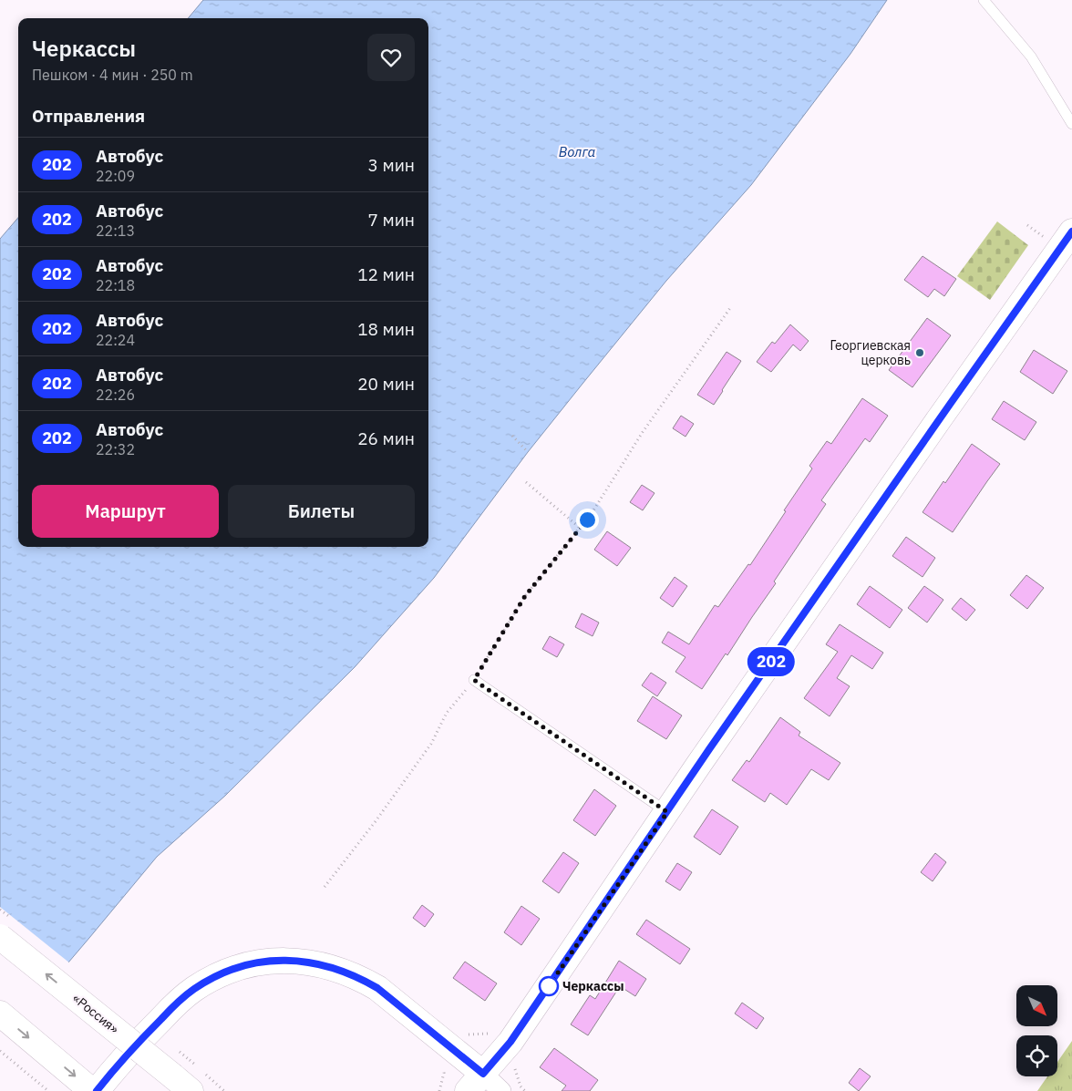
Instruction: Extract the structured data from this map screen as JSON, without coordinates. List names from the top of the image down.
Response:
{
  "streets": {
    "main road": ["«Россия»"]
  },
  "water": ["Волга"],
  "places": ["Георгиевская церковь", "Черкассы"],
  "lines": ["bus line 202"],
  "north": "bottom right",
  "page": {
    "on_map": "202",
    "heading": [
      ["Черкассы", "Пешком · 4 мин · 250 m"],
      "Отправления"
    ],
    "list": [
      {
        "mark": "202",
        "name": "Автобус",
        "note": "22:09",
        "value": "3 мин"
      },
      {
        "mark": "202",
        "name": "Автобус",
        "note": "22:13",
        "value": "7 мин"
      },
      {
        "mark": "202",
        "name": "Автобус",
        "note": "22:18",
        "value": "12 мин"
      },
      {
        "mark": "202",
        "name": "Автобус",
        "note": "22:24",
        "value": "18 мин"
      },
      {
        "mark": "202",
        "name": "Автобус",
        "note": "22:26",
        "value": "20 мин"
      },
      {
        "mark": "202",
        "name": "Автобус",
        "note": "22:32",
        "value": "26 мин"
      }
    ],
    "buttons": ["Маршрут", "Билеты"]
  }
}
